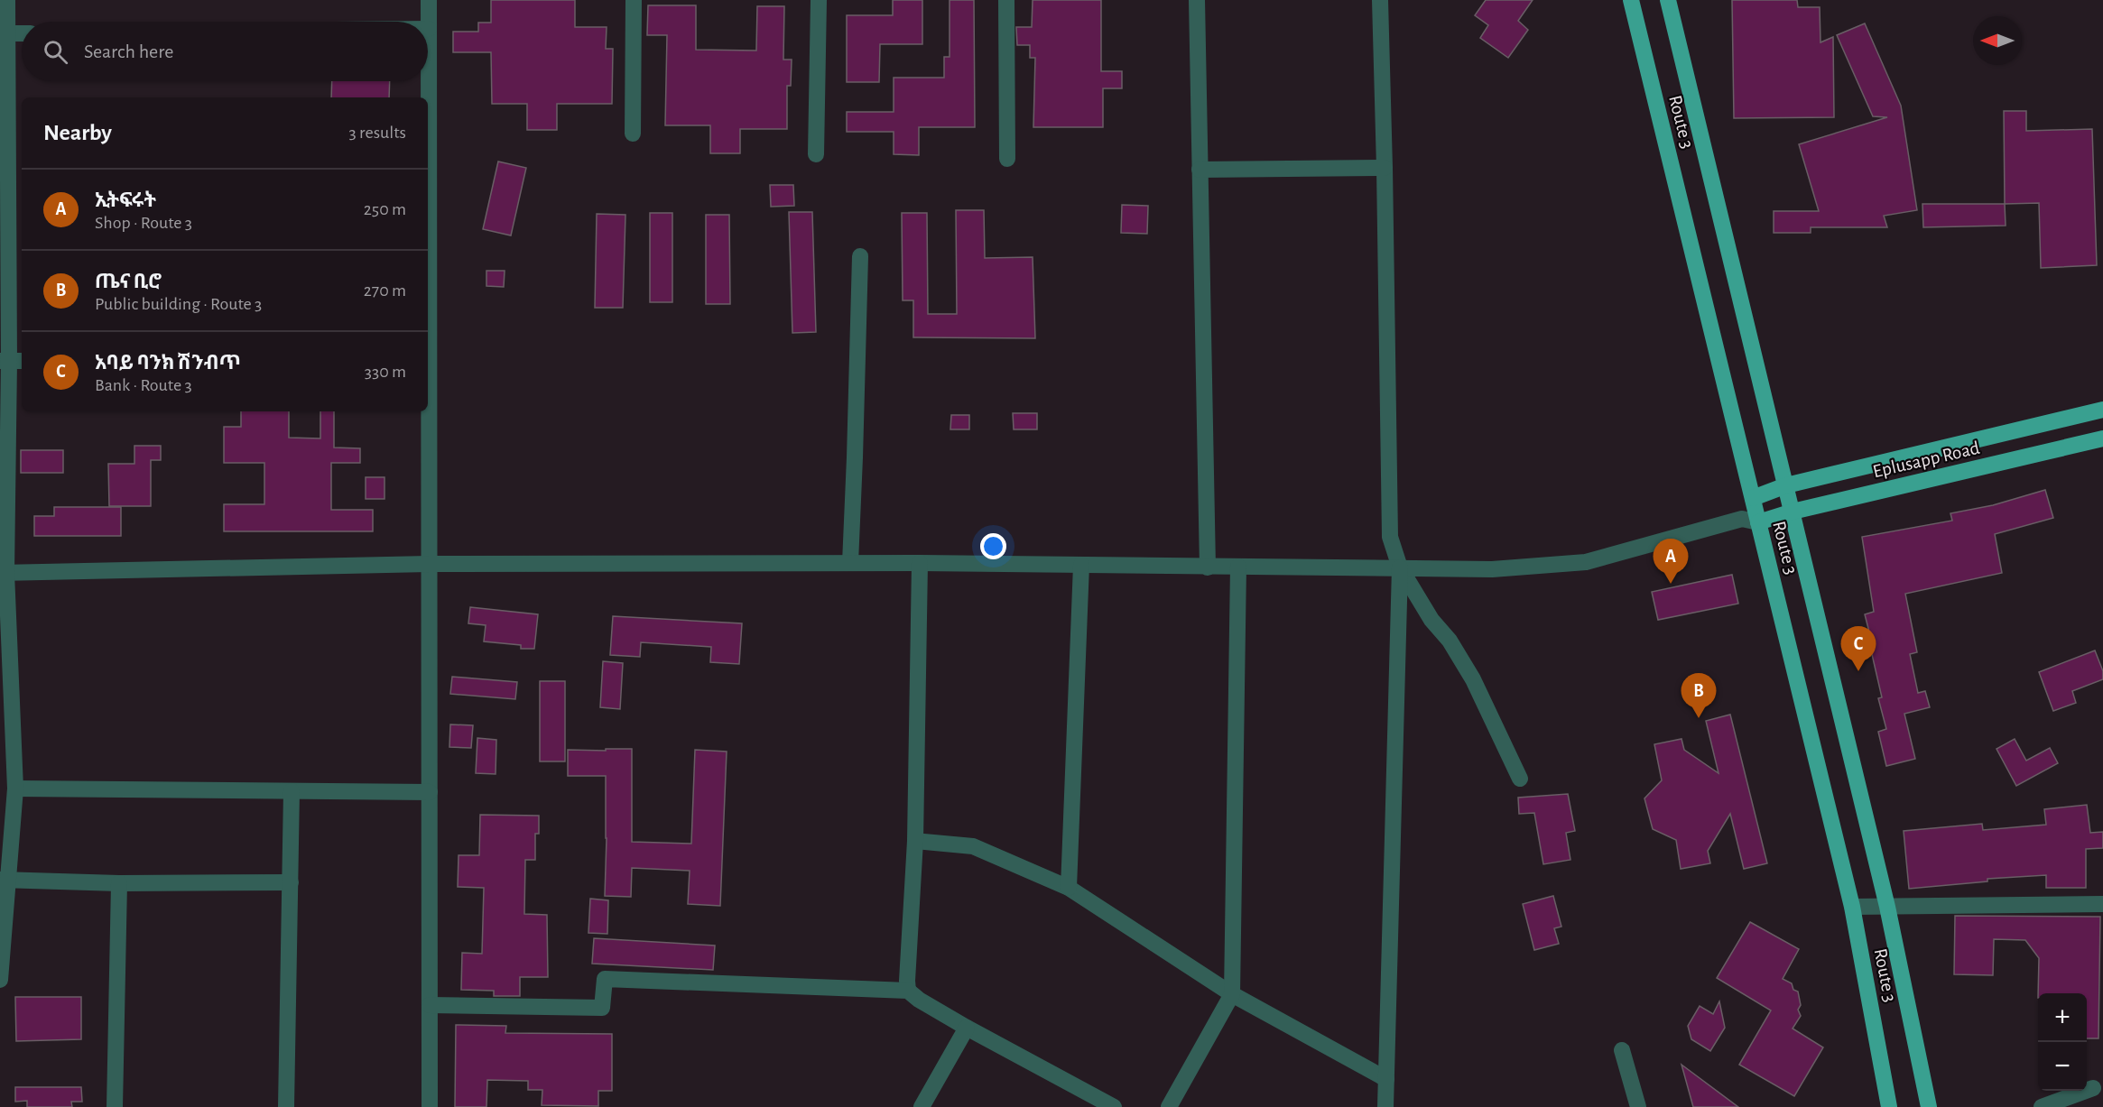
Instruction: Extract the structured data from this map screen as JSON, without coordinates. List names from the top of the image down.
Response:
{
  "streets": {
    "main road": ["Route 3", "Eplusapp Road"]
  },
  "crossings": [
    ["Route 3", "Eplusapp Road"]
  ],
  "north": "left",
  "page": {
    "search": "Search here",
    "heading": ["Nearby", "3 results"],
    "list": [
      {
        "mark": "A",
        "name": "ኢትፍሩት",
        "note": "Shop · Route 3",
        "value": "250 m"
      },
      {
        "mark": "B",
        "name": "ጤና ቢሮ",
        "note": "Public building · Route 3",
        "value": "270 m"
      },
      {
        "mark": "C",
        "name": "አባይ ባንክ ሽንብጥ",
        "note": "Bank · Route 3",
        "value": "330 m"
      }
    ],
    "pins": ["A", "C", "B"],
    "map_buttons": ["+", "−"]
  }
}
